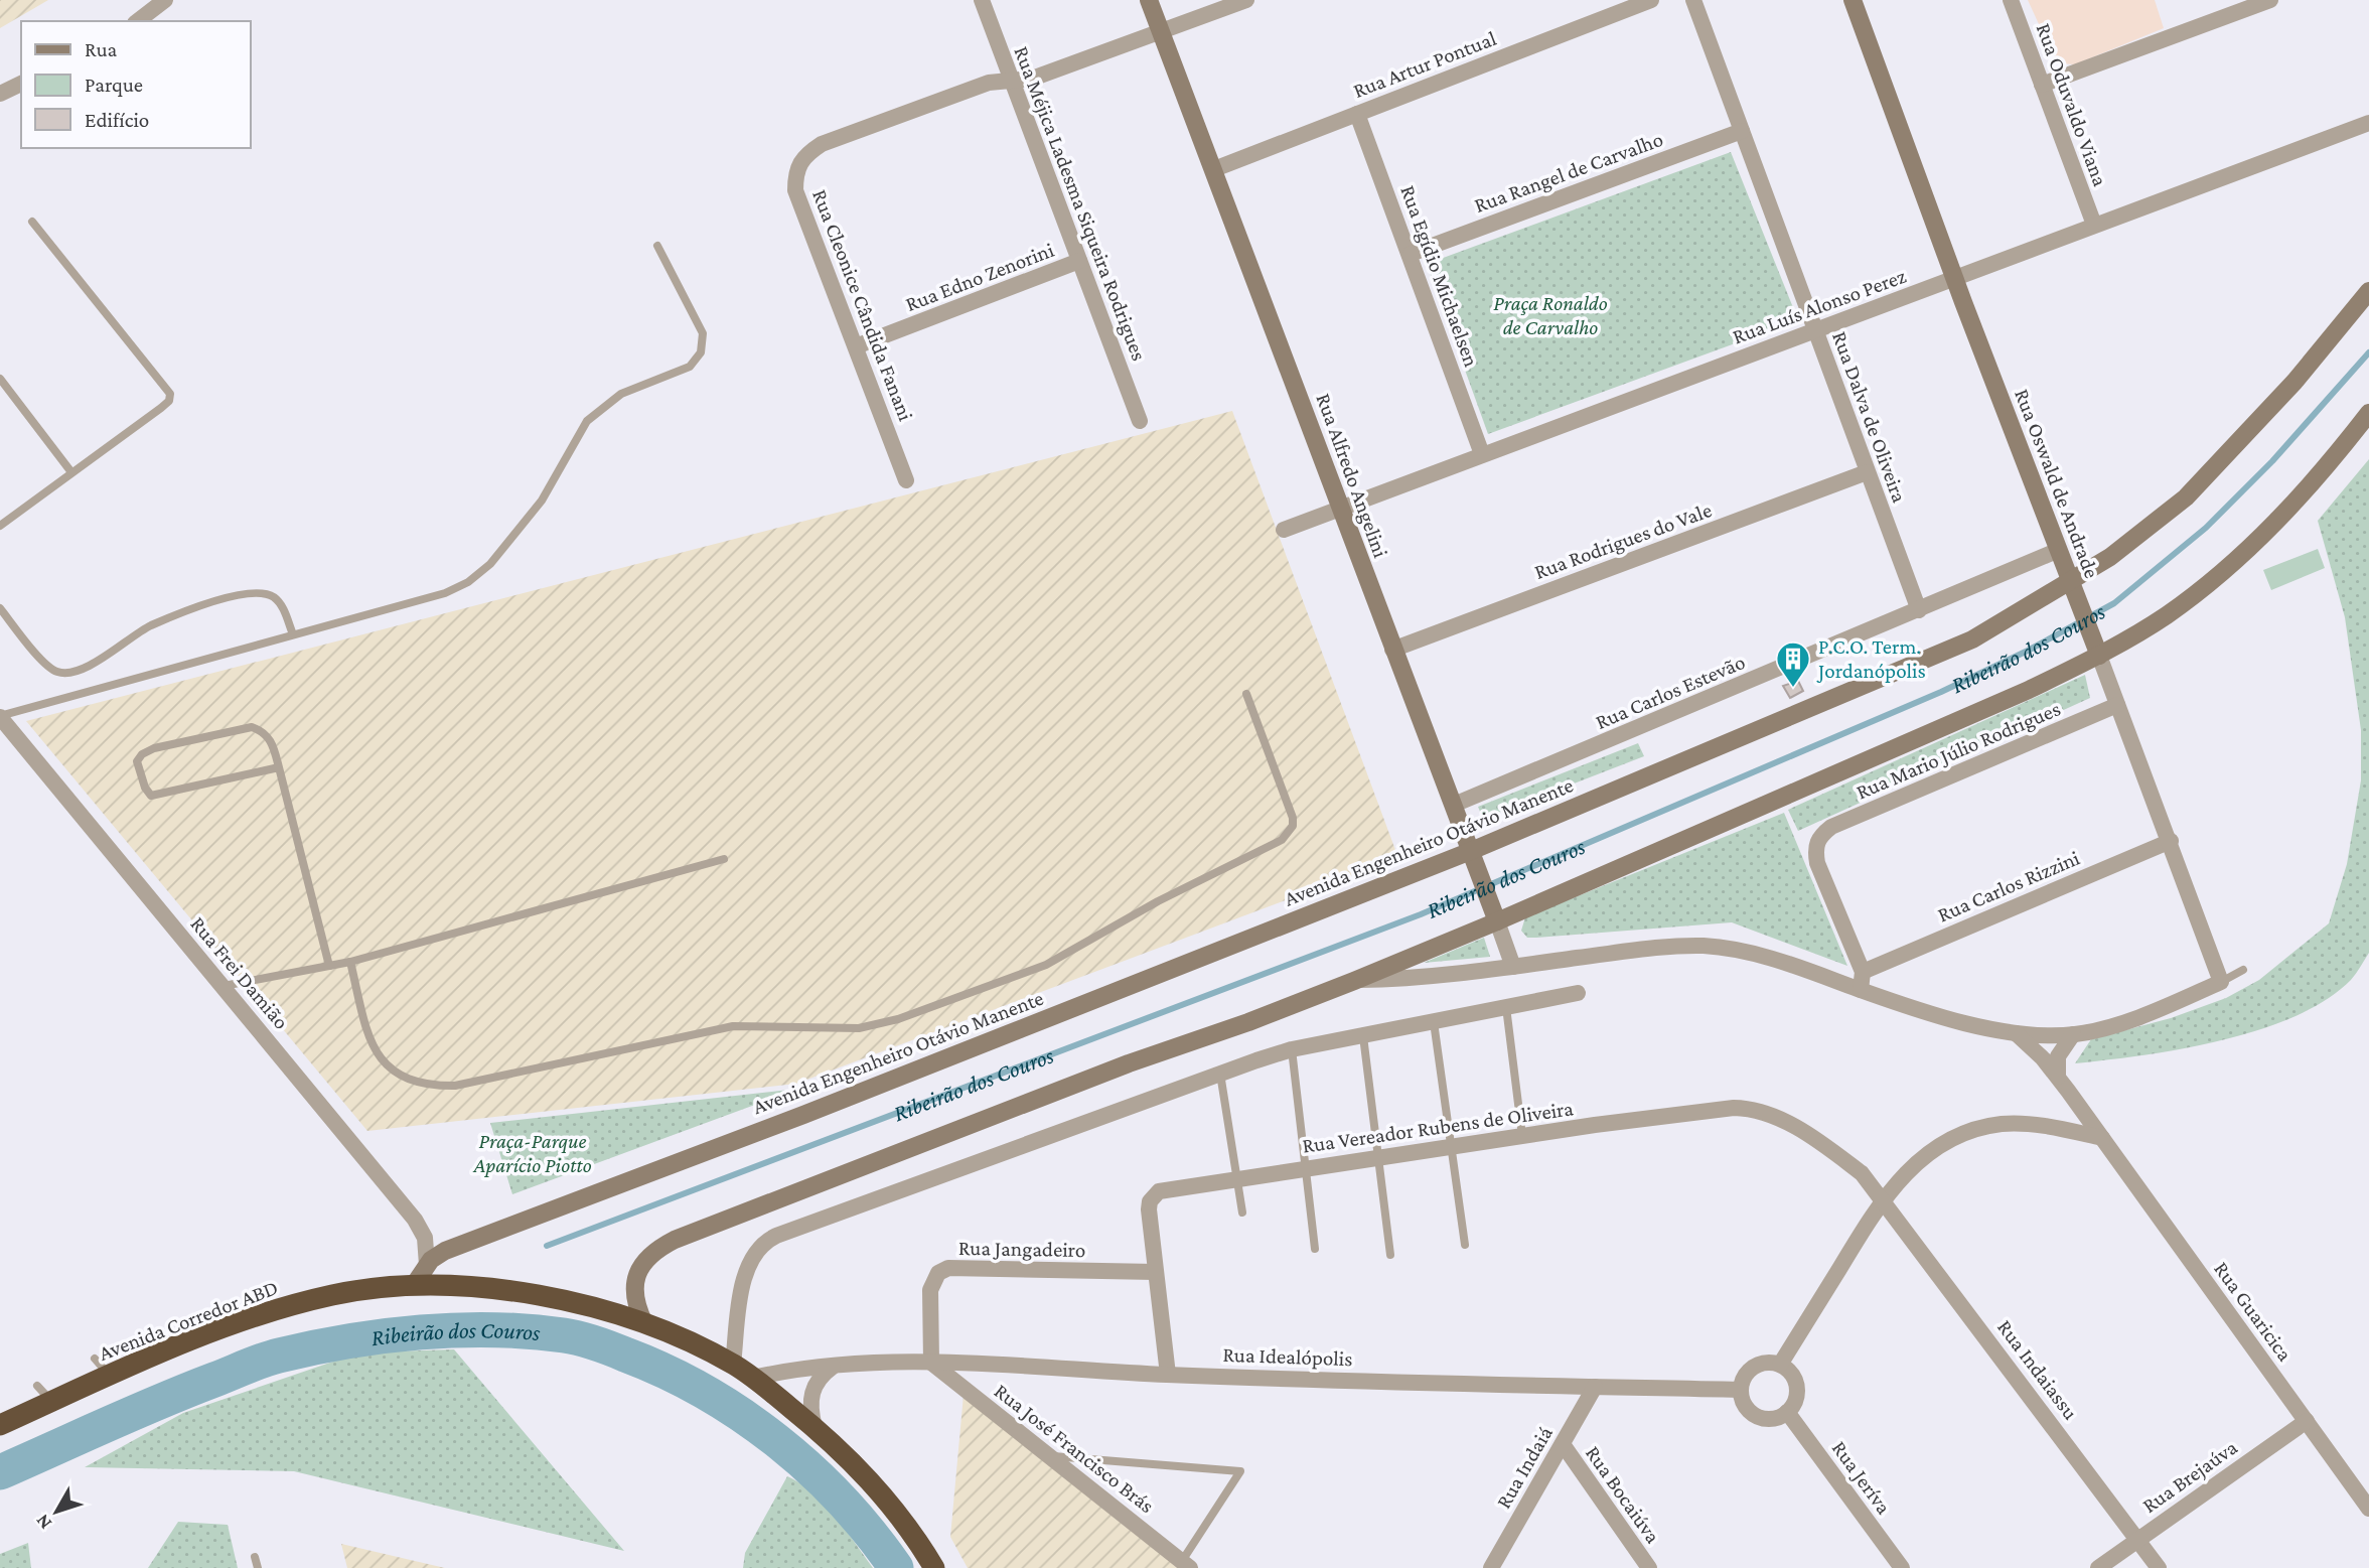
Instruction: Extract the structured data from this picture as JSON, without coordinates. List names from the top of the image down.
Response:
{
  "streets": {
    "highway": ["Avenida Corredor ABD"],
    "main road": ["Rua Alfredo Angelini", "Rua Oswald de Andrade", "Avenida Engenheiro Otávio Manente"],
    "street": [
      "Rua Artur Pontual",
      "Rua Oduvaldo Viana",
      "Rua Rangel de Carvalho",
      "Rua Méjica Ladesma Siqueira Rodrigues",
      "Rua Egídio Michaelsen",
      "Rua Edno Zenorini",
      "Rua Cleonice Cândida Fanani",
      "Rua Luís Alonso Perez",
      "Rua Dalva de Oliveira",
      "Rua Rodrigues do Vale",
      "Rua Carlos Estevão",
      "Rua Mario Júlio Rodrigues",
      "Rua Carlos Rizzini",
      "Rua Frei Damião",
      "Rua Vereador Rubens de Oliveira",
      "Rua Jangadeiro",
      "Rua Guaricica",
      "Rua Idealópolis",
      "Rua Indaiassu",
      "Rua José Francisco Brás",
      "Rua Indaiá",
      "Rua Brejaúva",
      "Rua Jeríva",
      "Rua Bocaiúva"
    ]
  },
  "crossings": [
    ["Rua Artur Pontual", "Rua Egídio Michaelsen"],
    ["Rua Artur Pontual", "Rua Alfredo Angelini"],
    ["Rua Oduvaldo Viana", "Rua Luís Alonso Perez"],
    ["Rua Rangel de Carvalho", "Rua Egídio Michaelsen"],
    ["Rua Rangel de Carvalho", "Rua Dalva de Oliveira"],
    ["Rua Méjica Ladesma Siqueira Rodrigues", "Rua Edno Zenorini"],
    ["Rua Méjica Ladesma Siqueira Rodrigues", "Rua Cleonice Cândida Fanani"],
    ["Rua Egídio Michaelsen", "Rua Luís Alonso Perez"],
    ["Rua Edno Zenorini", "Rua Cleonice Cândida Fanani"],
    ["Rua Cleonice Cândida Fanani", "Rua Alfredo Angelini"],
    ["Rua Luís Alonso Perez", "Rua Dalva de Oliveira"],
    ["Rua Luís Alonso Perez", "Rua Alfredo Angelini"],
    ["Rua Luís Alonso Perez", "Rua Oswald de Andrade"],
    ["Rua Dalva de Oliveira", "Rua Rodrigues do Vale"],
    ["Rua Dalva de Oliveira", "Rua Carlos Estevão"],
    ["Rua Alfredo Angelini", "Rua Rodrigues do Vale"],
    ["Rua Alfredo Angelini", "Rua Carlos Estevão"],
    ["Rua Alfredo Angelini", "Avenida Engenheiro Otávio Manente"],
    ["Rua Oswald de Andrade", "Rua Carlos Estevão"],
    ["Rua Oswald de Andrade", "Rua Mario Júlio Rodrigues"],
    ["Rua Oswald de Andrade", "Avenida Engenheiro Otávio Manente"],
    ["Rua Oswald de Andrade", "Rua Carlos Rizzini"],
    ["Rua Mario Júlio Rodrigues", "Rua Carlos Rizzini"],
    ["Avenida Engenheiro Otávio Manente", "Rua Frei Damião"],
    ["Avenida Engenheiro Otávio Manente", "Avenida Corredor ABD"],
    ["Rua Vereador Rubens de Oliveira", "Rua Jangadeiro"],
    ["Rua Vereador Rubens de Oliveira", "Rua Idealópolis"],
    ["Rua Vereador Rubens de Oliveira", "Rua Indaiassu"],
    ["Rua Jangadeiro", "Rua Idealópolis"],
    ["Rua Jangadeiro", "Rua José Francisco Brás"],
    ["Rua Guaricica", "Rua Brejaúva"],
    ["Avenida Corredor ABD", "Rua Idealópolis"],
    ["Rua Idealópolis", "Rua José Francisco Brás"],
    ["Rua Idealópolis", "Rua Indaiá"],
    ["Rua Idealópolis", "Rua Jeríva"],
    ["Rua Indaiassu", "Rua Brejaúva"],
    ["Rua Indaiá", "Rua Bocaiúva"]
  ],
  "water": ["Ribeirão dos Couros"],
  "parks": ["Praça Ronaldo de Carvalho", "Praça-Parque Aparício Piotto"],
  "places": {
    "building": ["P.C.O. Term. Jordanópolis"]
  },
  "legend": ["Rua", "Parque", "Edifício"],
  "north": "bottom left"
}
